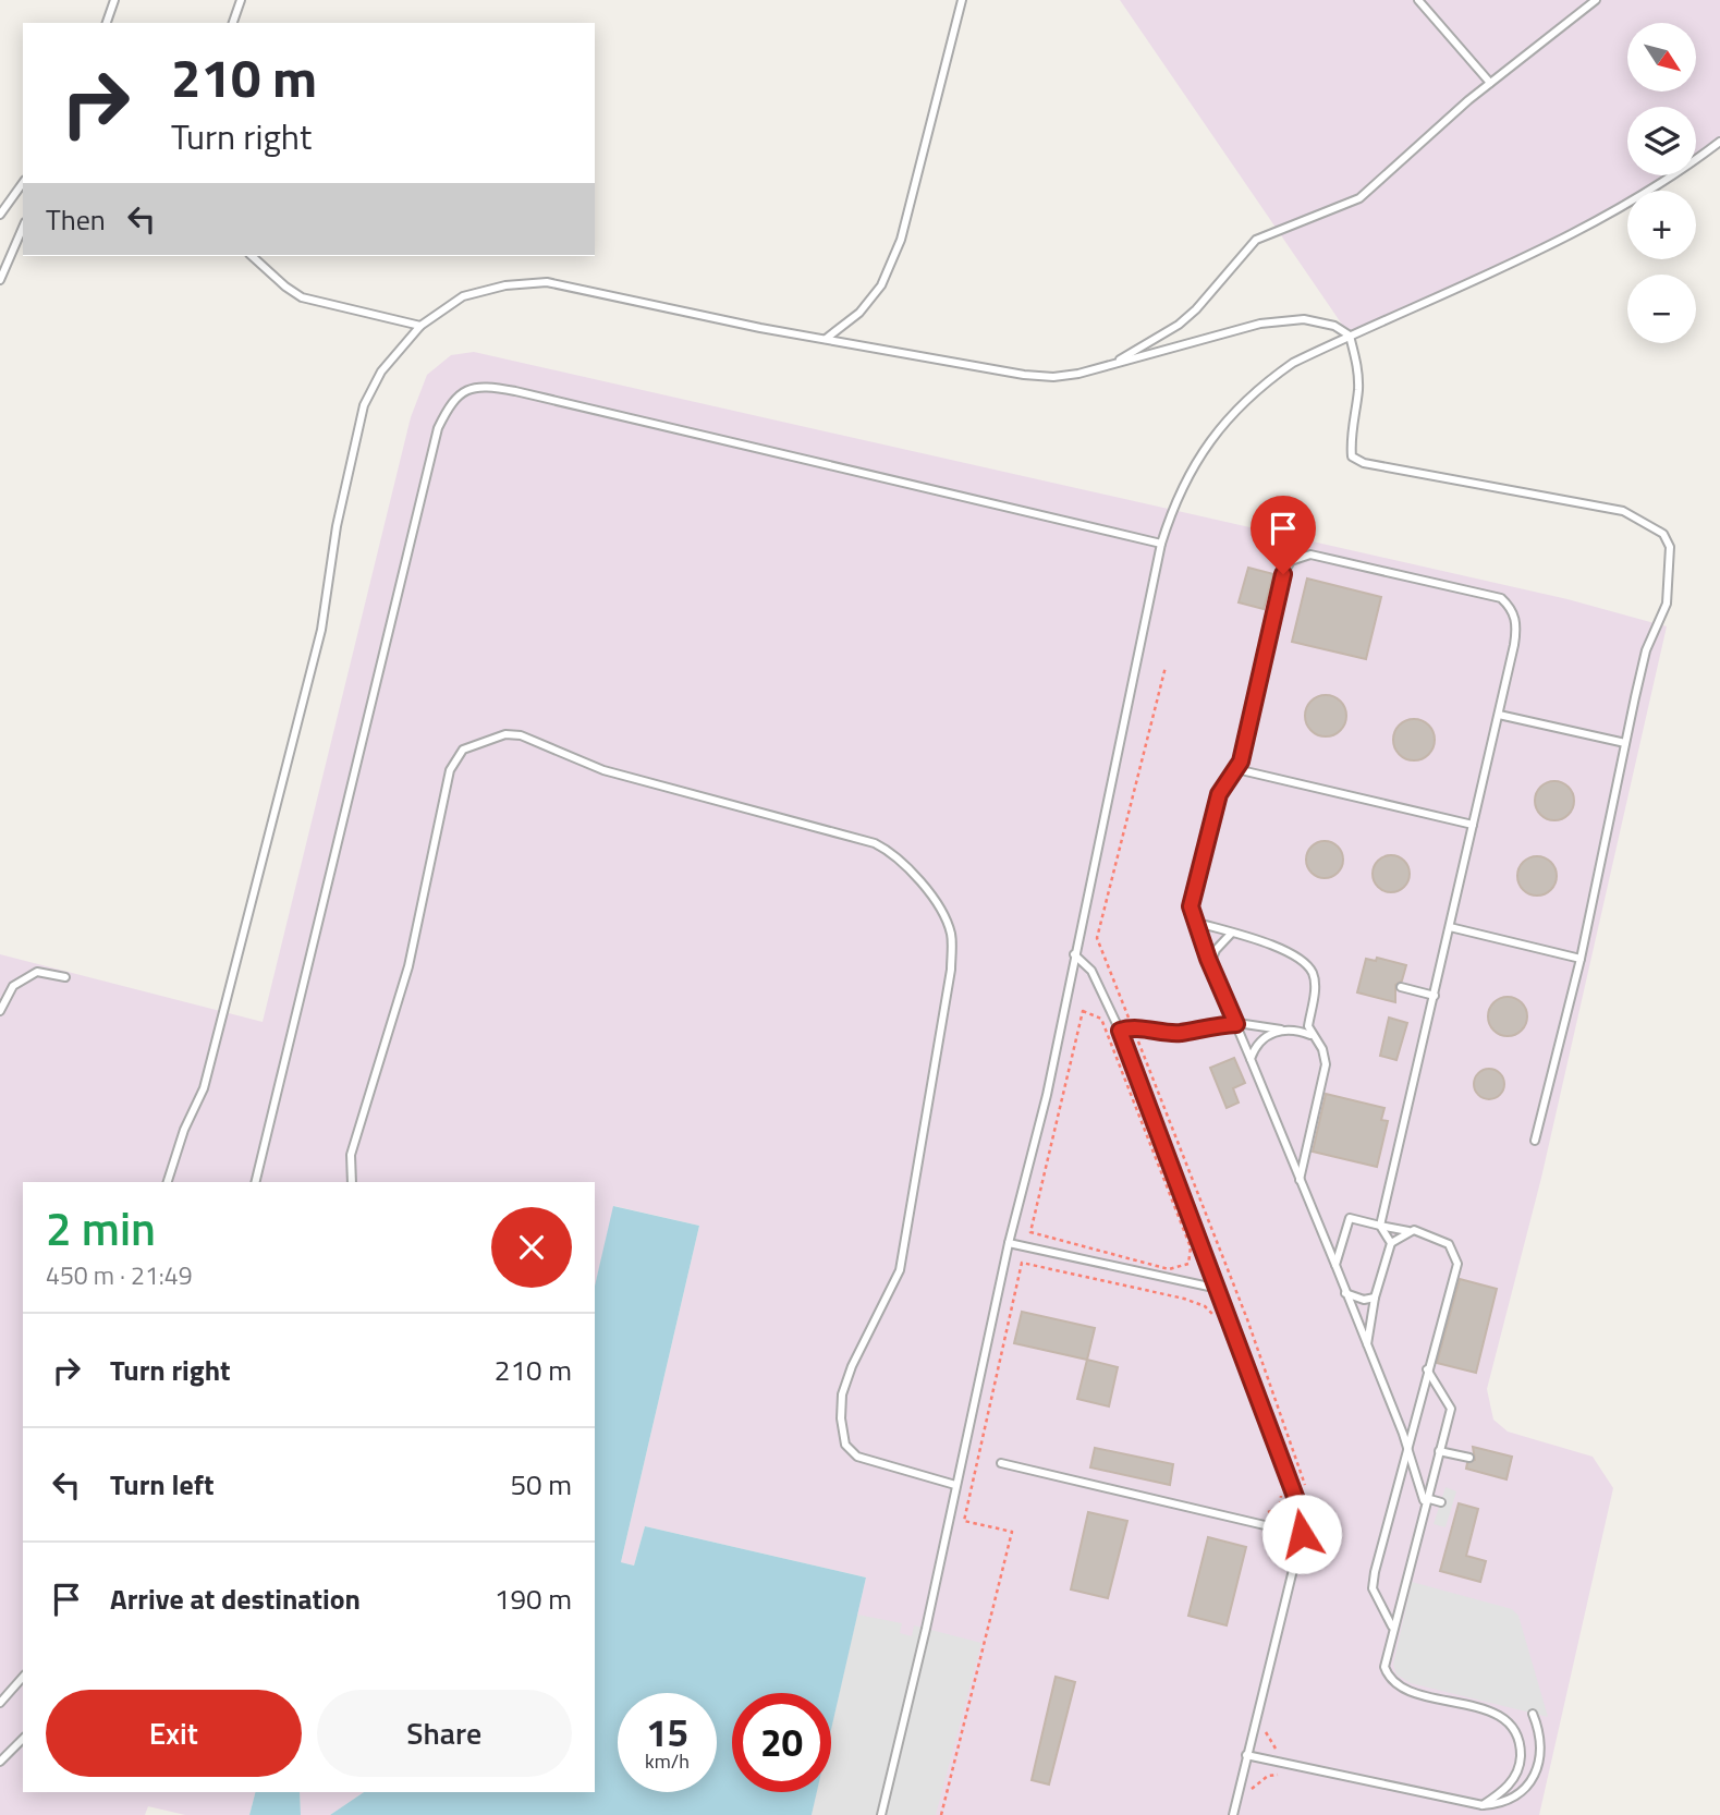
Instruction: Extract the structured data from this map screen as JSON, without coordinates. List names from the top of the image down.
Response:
{
  "north": "bottom right",
  "page": {
    "map_buttons": ["+", "−"],
    "turn": ["210 m", "Turn right"],
    "then": "Then",
    "heading": ["2 min", "450 m · 21:49"],
    "list": [
      {
        "name": "Turn right",
        "value": "210 m"
      },
      {
        "name": "Turn left",
        "value": "50 m"
      },
      {
        "name": "Arrive at destination",
        "value": "190 m"
      }
    ],
    "buttons": ["Exit", "Share"],
    "speed": "15 km/h",
    "limit": "20"
  }
}
